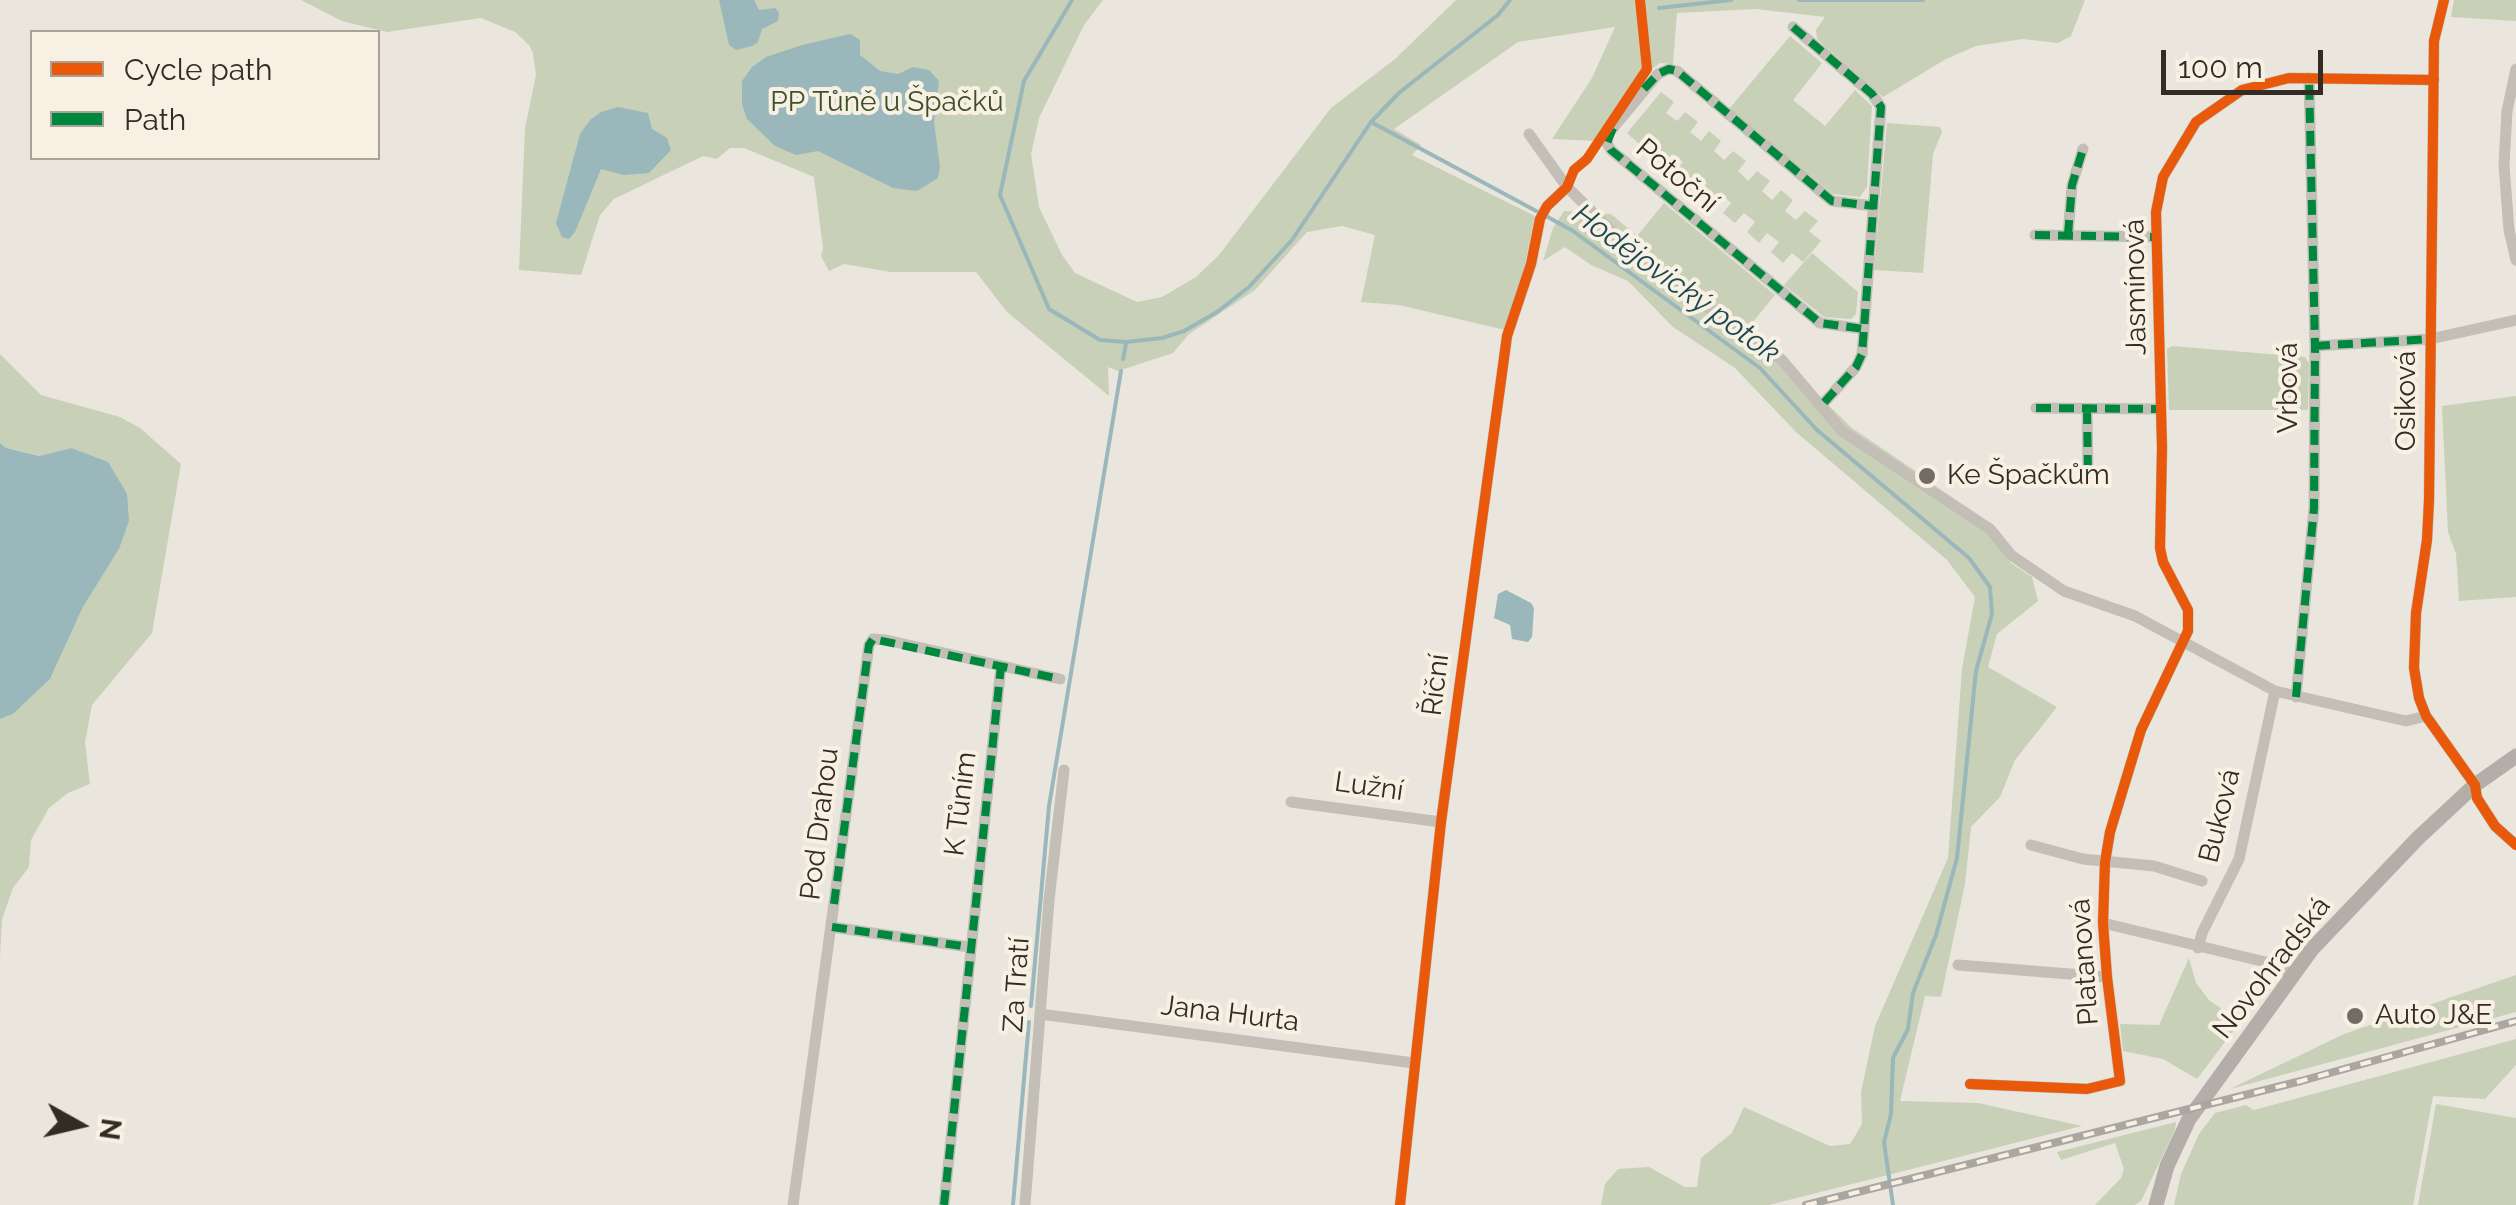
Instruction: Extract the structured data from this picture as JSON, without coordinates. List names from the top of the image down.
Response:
{
  "streets": {
    "main road": ["Novohradská"],
    "street": [
      "Potoční",
      "Jasmínová",
      "Vrbová",
      "Osiková",
      "Říční",
      "Lužní",
      "K Tůním",
      "Buková",
      "Pod Drahou",
      "Platanová",
      "Za Tratí",
      "Jana Hurta"
    ]
  },
  "crossings": [
    ["Jasmínová", "Vrbová"],
    ["Jasmínová", "Osiková"],
    ["Jasmínová", "Platanová"],
    ["Osiková", "Novohradská"],
    ["Říční", "Lužní"],
    ["Říční", "Jana Hurta"],
    ["K Tůním", "Pod Drahou"],
    ["Za Tratí", "Jana Hurta"]
  ],
  "water": ["Hodějovický potok"],
  "parks": ["PP Tůně u Špačků"],
  "places": ["Ke Špačkům", "Auto J&E"],
  "legend": ["Cycle path", "Path"],
  "scale_bar": "100 m",
  "north": "right"
}
